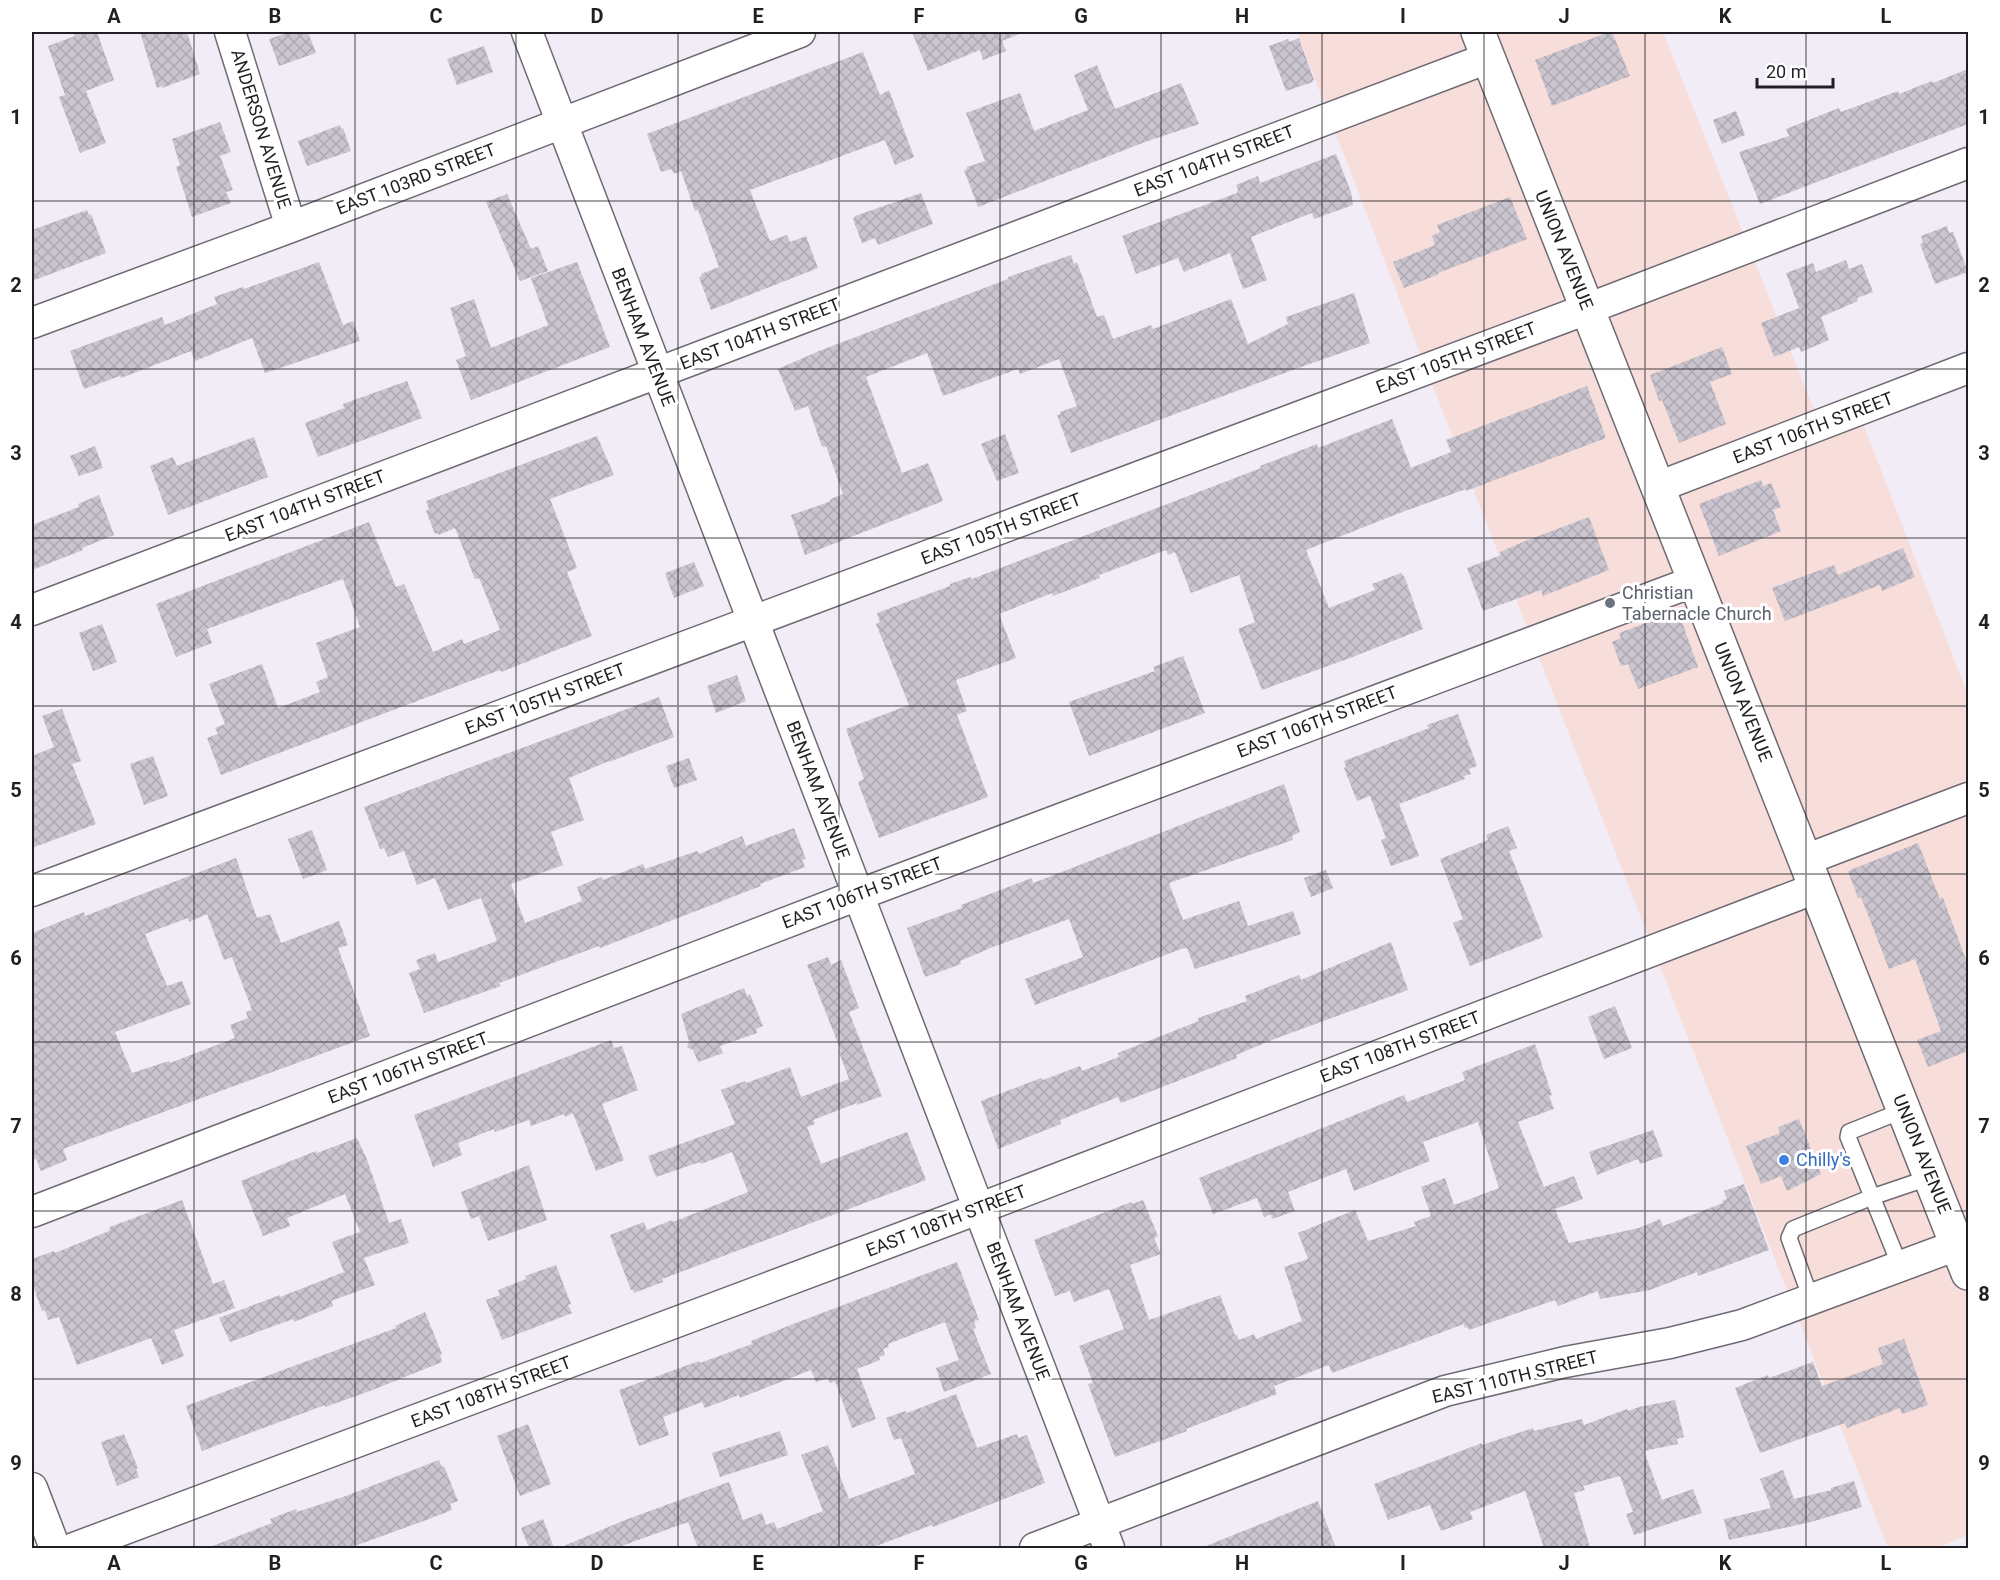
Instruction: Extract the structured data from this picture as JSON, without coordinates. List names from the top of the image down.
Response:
{
  "streets": {
    "main road": ["UNION AVENUE"],
    "street": [
      "ANDERSON AVENUE",
      "EAST 104TH STREET",
      "EAST 103RD STREET",
      "BENHAM AVENUE",
      "EAST 105TH STREET",
      "EAST 106TH STREET",
      "EAST 108TH STREET",
      "EAST 110TH STREET"
    ]
  },
  "crossings": [
    ["ANDERSON AVENUE", "EAST 103RD STREET"],
    ["EAST 104TH STREET", "UNION AVENUE"],
    ["EAST 104TH STREET", "BENHAM AVENUE"],
    ["EAST 103RD STREET", "BENHAM AVENUE"],
    ["UNION AVENUE", "EAST 105TH STREET"],
    ["UNION AVENUE", "EAST 106TH STREET"],
    ["UNION AVENUE", "EAST 108TH STREET"],
    ["UNION AVENUE", "EAST 110TH STREET"],
    ["BENHAM AVENUE", "EAST 105TH STREET"],
    ["BENHAM AVENUE", "EAST 106TH STREET"],
    ["BENHAM AVENUE", "EAST 108TH STREET"],
    ["BENHAM AVENUE", "EAST 110TH STREET"]
  ],
  "places": ["Christian Tabernacle Church", "Chilly's"],
  "scale_bar": "20 m",
  "grid": {
    "columns": [
      "A",
      "B",
      "C",
      "D",
      "E",
      "F",
      "G",
      "H",
      "I",
      "J",
      "K",
      "L"
    ],
    "rows": [
      "1",
      "2",
      "3",
      "4",
      "5",
      "6",
      "7",
      "8",
      "9"
    ]
  }
}
